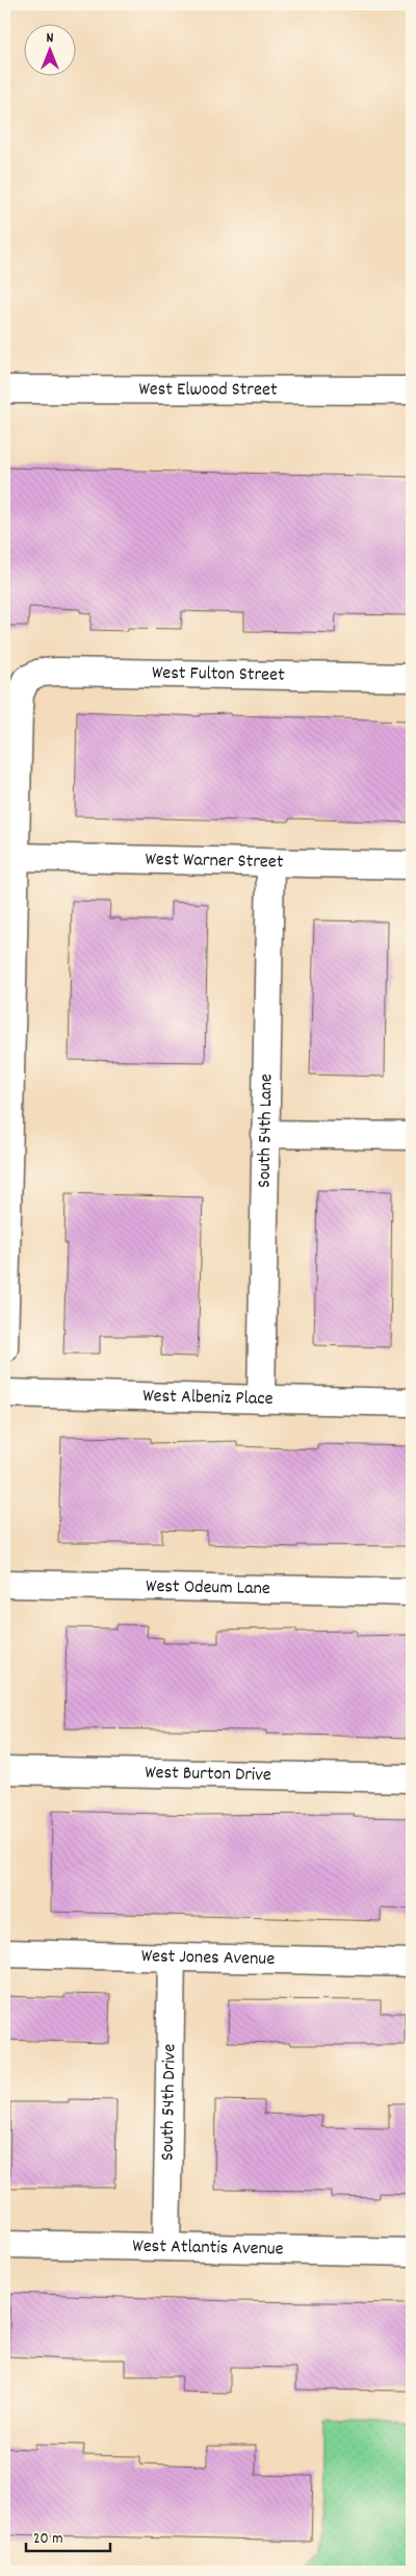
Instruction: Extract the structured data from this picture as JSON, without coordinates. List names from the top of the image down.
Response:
{
  "streets": {
    "street": [
      "West Elwood Street",
      "West Fulton Street",
      "West Warner Street",
      "South 54th Lane",
      "West Albeniz Place",
      "West Odeum Lane",
      "West Burton Drive",
      "West Jones Avenue",
      "South 54th Drive",
      "West Atlantis Avenue"
    ]
  },
  "crossings": [
    ["West Fulton Street", "West Warner Street"],
    ["West Warner Street", "South 54th Lane"],
    ["South 54th Lane", "West Albeniz Place"],
    ["West Jones Avenue", "South 54th Drive"],
    ["South 54th Drive", "West Atlantis Avenue"]
  ],
  "scale_bar": "20 m",
  "north": "top"
}
